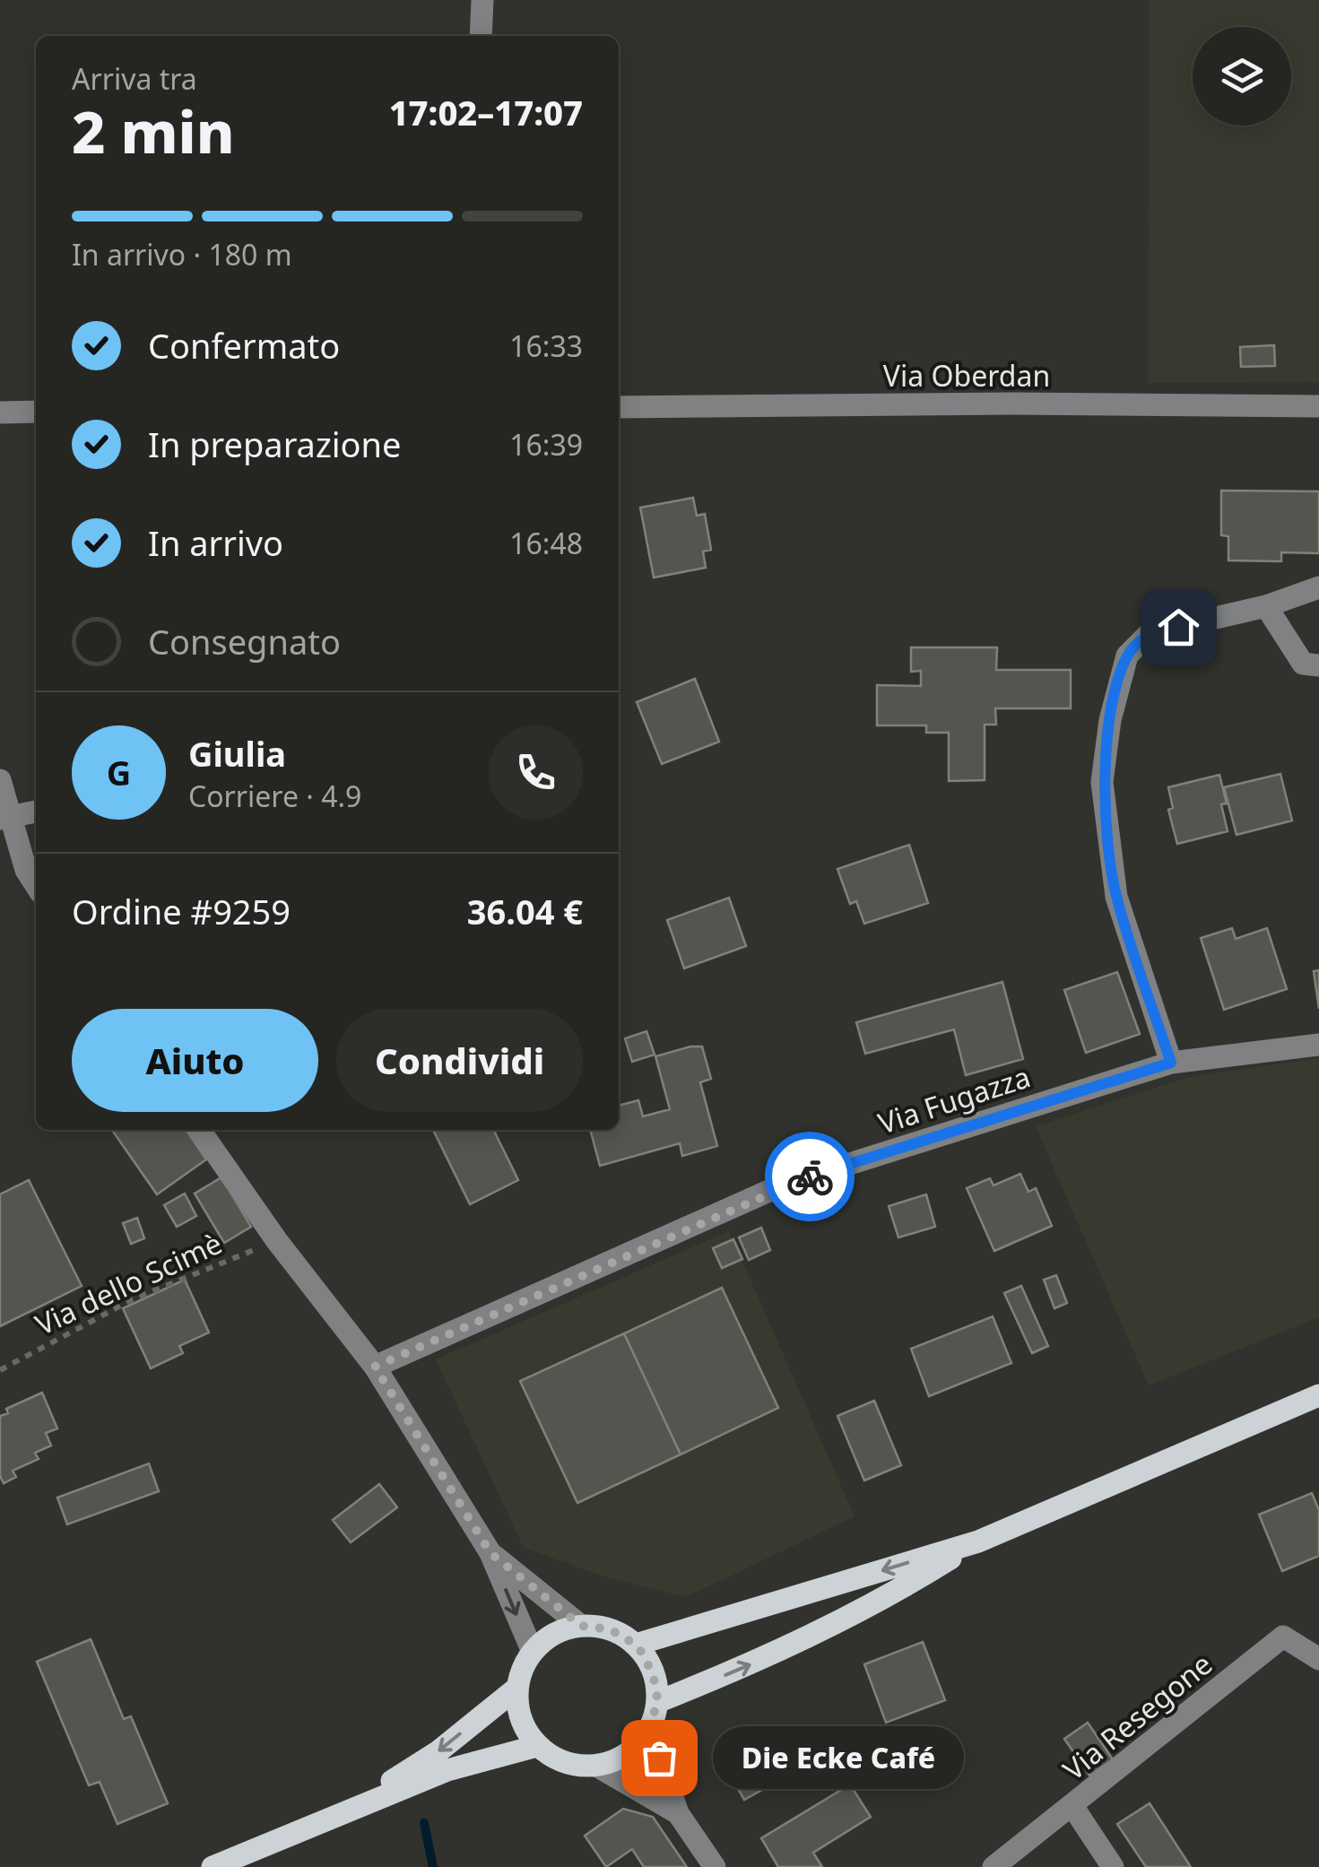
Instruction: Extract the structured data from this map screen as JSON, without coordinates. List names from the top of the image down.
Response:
{
  "streets": {
    "street": ["Via Oberdan", "Via Fugazza", "Via Resegone"],
    "path": ["Via dello Scimè"]
  },
  "places": ["Die Ecke Café"],
  "page": {
    "heading": ["2 min", "Arriva tra", "17:02–17:07"],
    "panel": [
      "Giulia",
      "Corriere · 4.9",
      "Ordine #9259",
      "36.04 €"
    ],
    "bar": "In arrivo · 180 m",
    "list": [
      ["Confermato", "16:33"],
      ["In preparazione", "16:39"],
      ["In arrivo", "16:48"],
      "Consegnato"
    ],
    "round": "G",
    "buttons": ["Aiuto", "Condividi"],
    "bubble": "Die Ecke Café"
  }
}
